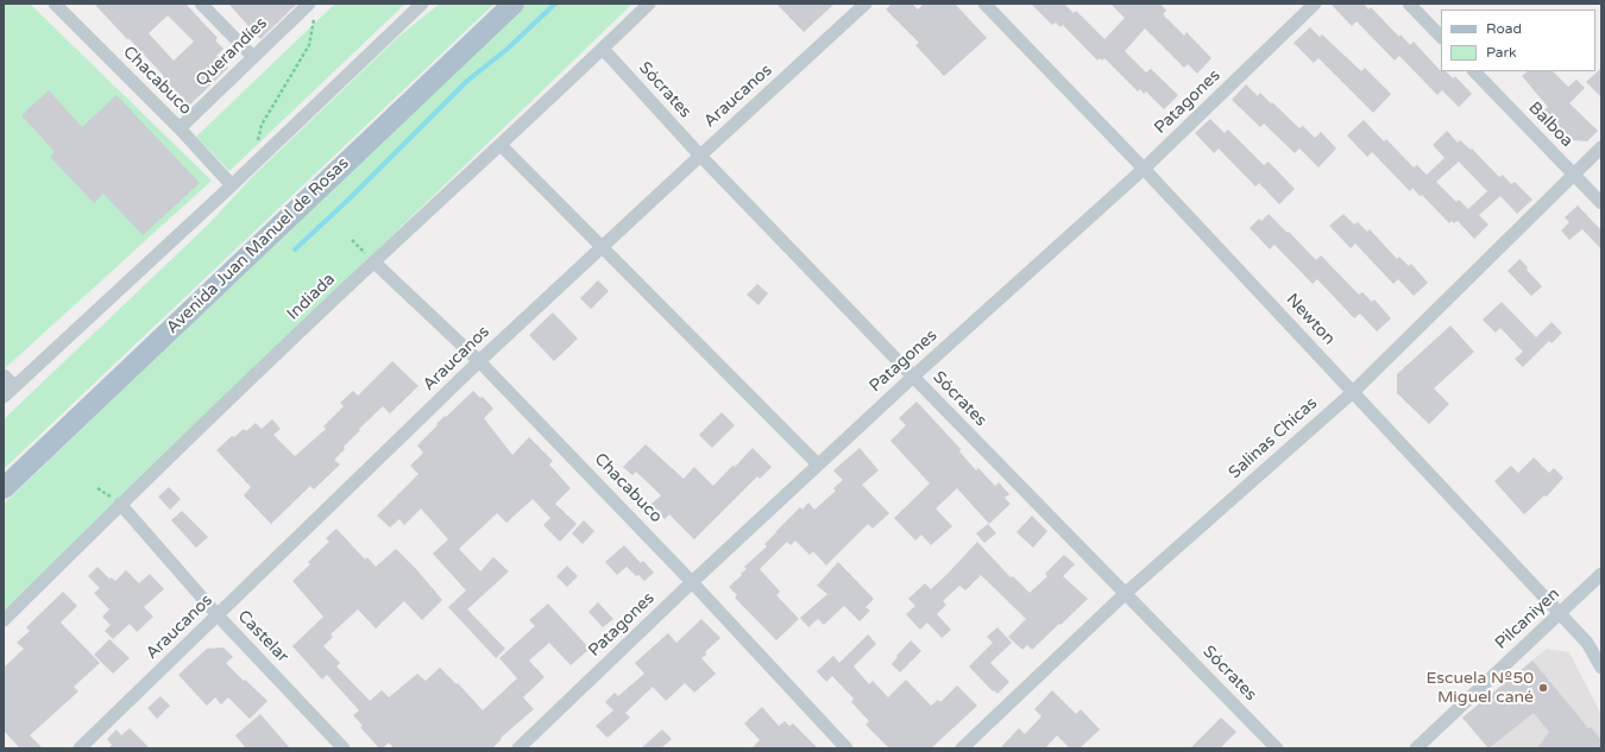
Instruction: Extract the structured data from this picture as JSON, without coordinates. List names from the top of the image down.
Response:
{
  "streets": {
    "main road": ["Avenida Juan Manuel de Rosas"],
    "street": [
      "Querandíes",
      "Chacabuco",
      "Sócrates",
      "Araucanos",
      "Patagones",
      "Balboa",
      "Indiada",
      "Newton",
      "Salinas Chicas",
      "Pilcaniyen",
      "Castelar"
    ]
  },
  "crossings": [
    ["Querandíes", "Chacabuco"],
    ["Chacabuco", "Araucanos"],
    ["Chacabuco", "Patagones"],
    ["Chacabuco", "Indiada"],
    ["Sócrates", "Araucanos"],
    ["Sócrates", "Patagones"],
    ["Sócrates", "Indiada"],
    ["Sócrates", "Salinas Chicas"],
    ["Araucanos", "Castelar"],
    ["Patagones", "Newton"],
    ["Balboa", "Salinas Chicas"],
    ["Indiada", "Castelar"],
    ["Newton", "Salinas Chicas"],
    ["Newton", "Pilcaniyen"]
  ],
  "places": ["Escuela Nº50 Miguel cané"],
  "legend": ["Road", "Park"]
}
